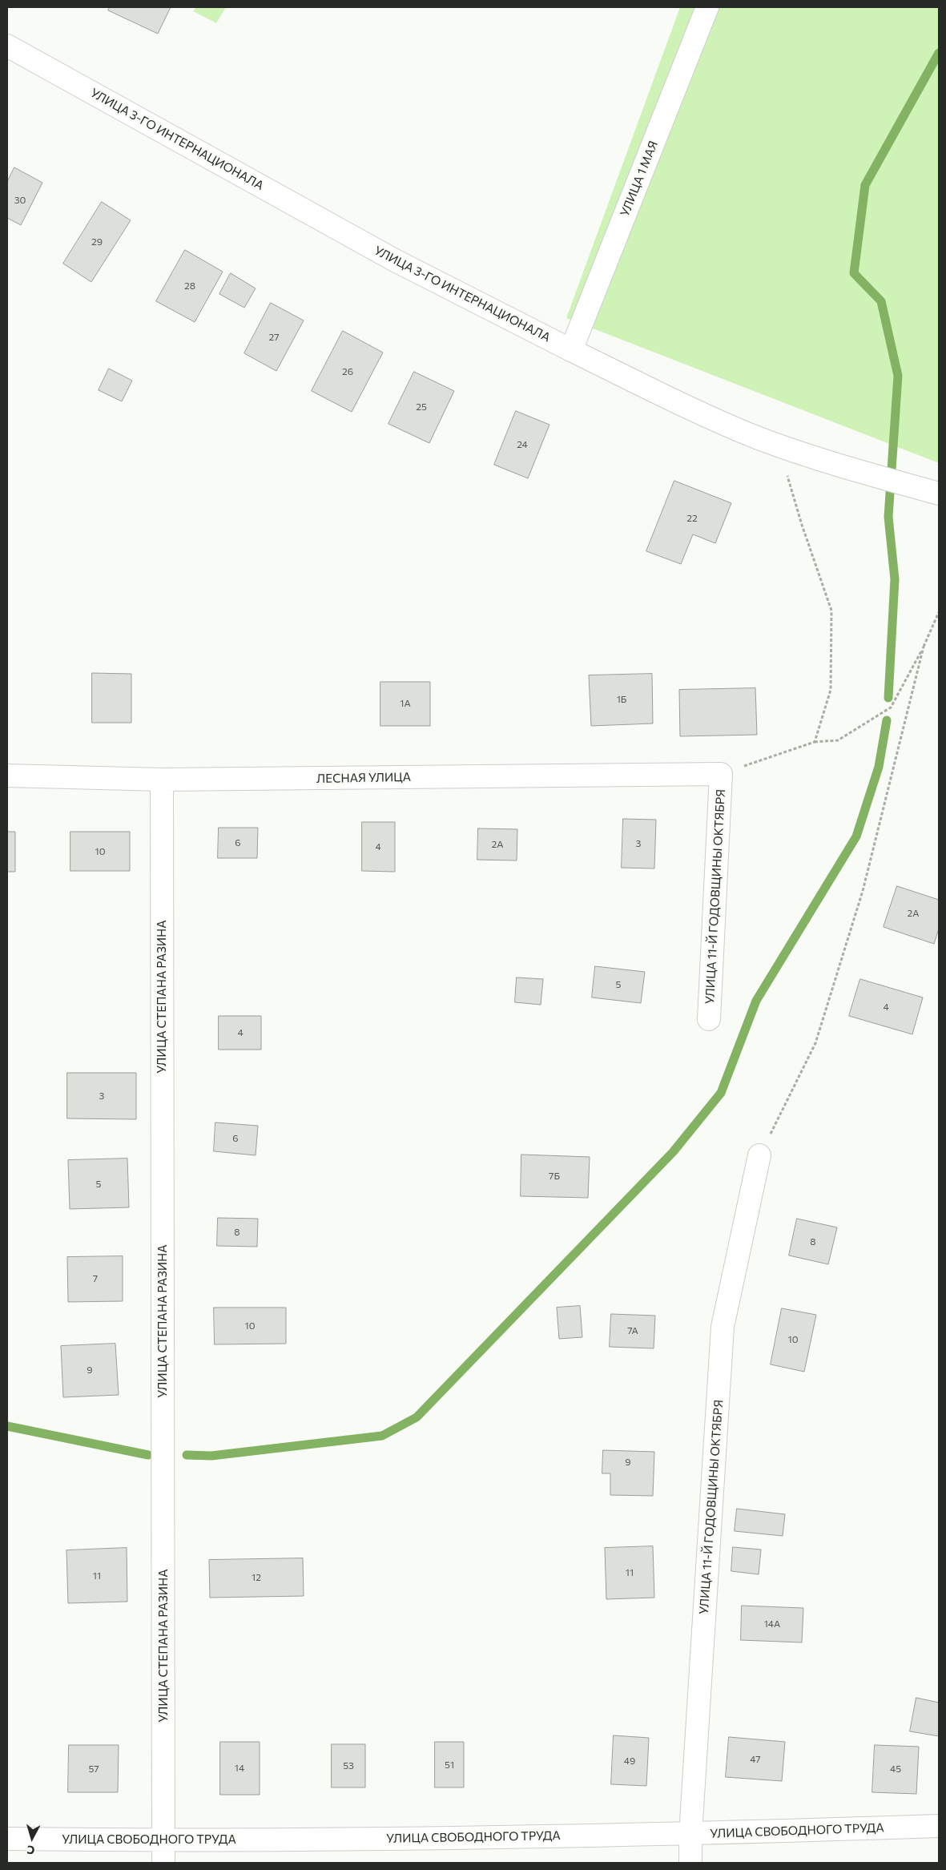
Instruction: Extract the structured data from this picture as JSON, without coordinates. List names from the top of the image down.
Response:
{
  "streets": {
    "street": [
      "УЛИЦА 3-ГО ИНТЕРНАЦИОНАЛА",
      "УЛИЦА 1 МАЯ",
      "ЛЕСНАЯ УЛИЦА",
      "УЛИЦА 11-Й ГОДОВЩИНЫ ОКТЯБРЯ",
      "УЛИЦА СТЕПАНА РАЗИНА",
      "УЛИЦА СВОБОДНОГО ТРУДА"
    ]
  },
  "crossings": [
    ["УЛИЦА 3-ГО ИНТЕРНАЦИОНАЛА", "УЛИЦА 1 МАЯ"],
    ["ЛЕСНАЯ УЛИЦА", "УЛИЦА 11-Й ГОДОВЩИНЫ ОКТЯБРЯ"],
    ["ЛЕСНАЯ УЛИЦА", "УЛИЦА СТЕПАНА РАЗИНА"],
    ["УЛИЦА 11-Й ГОДОВЩИНЫ ОКТЯБРЯ", "УЛИЦА СВОБОДНОГО ТРУДА"],
    ["УЛИЦА СТЕПАНА РАЗИНА", "УЛИЦА СВОБОДНОГО ТРУДА"]
  ],
  "house_numbers": [
    "30",
    "29",
    "28",
    "27",
    "26",
    "25",
    "24",
    "22",
    "1Б",
    "1А",
    "6",
    "3",
    "2А",
    "4",
    "10",
    "2А",
    "5",
    "4",
    "4",
    "3",
    "6",
    "7Б",
    "5",
    "8",
    "8",
    "7",
    "10",
    "7А",
    "10",
    "9",
    "9",
    "11",
    "11",
    "12",
    "14А",
    "47",
    "49",
    "51",
    "53",
    "14",
    "57",
    "45"
  ],
  "north": "bottom"
}
